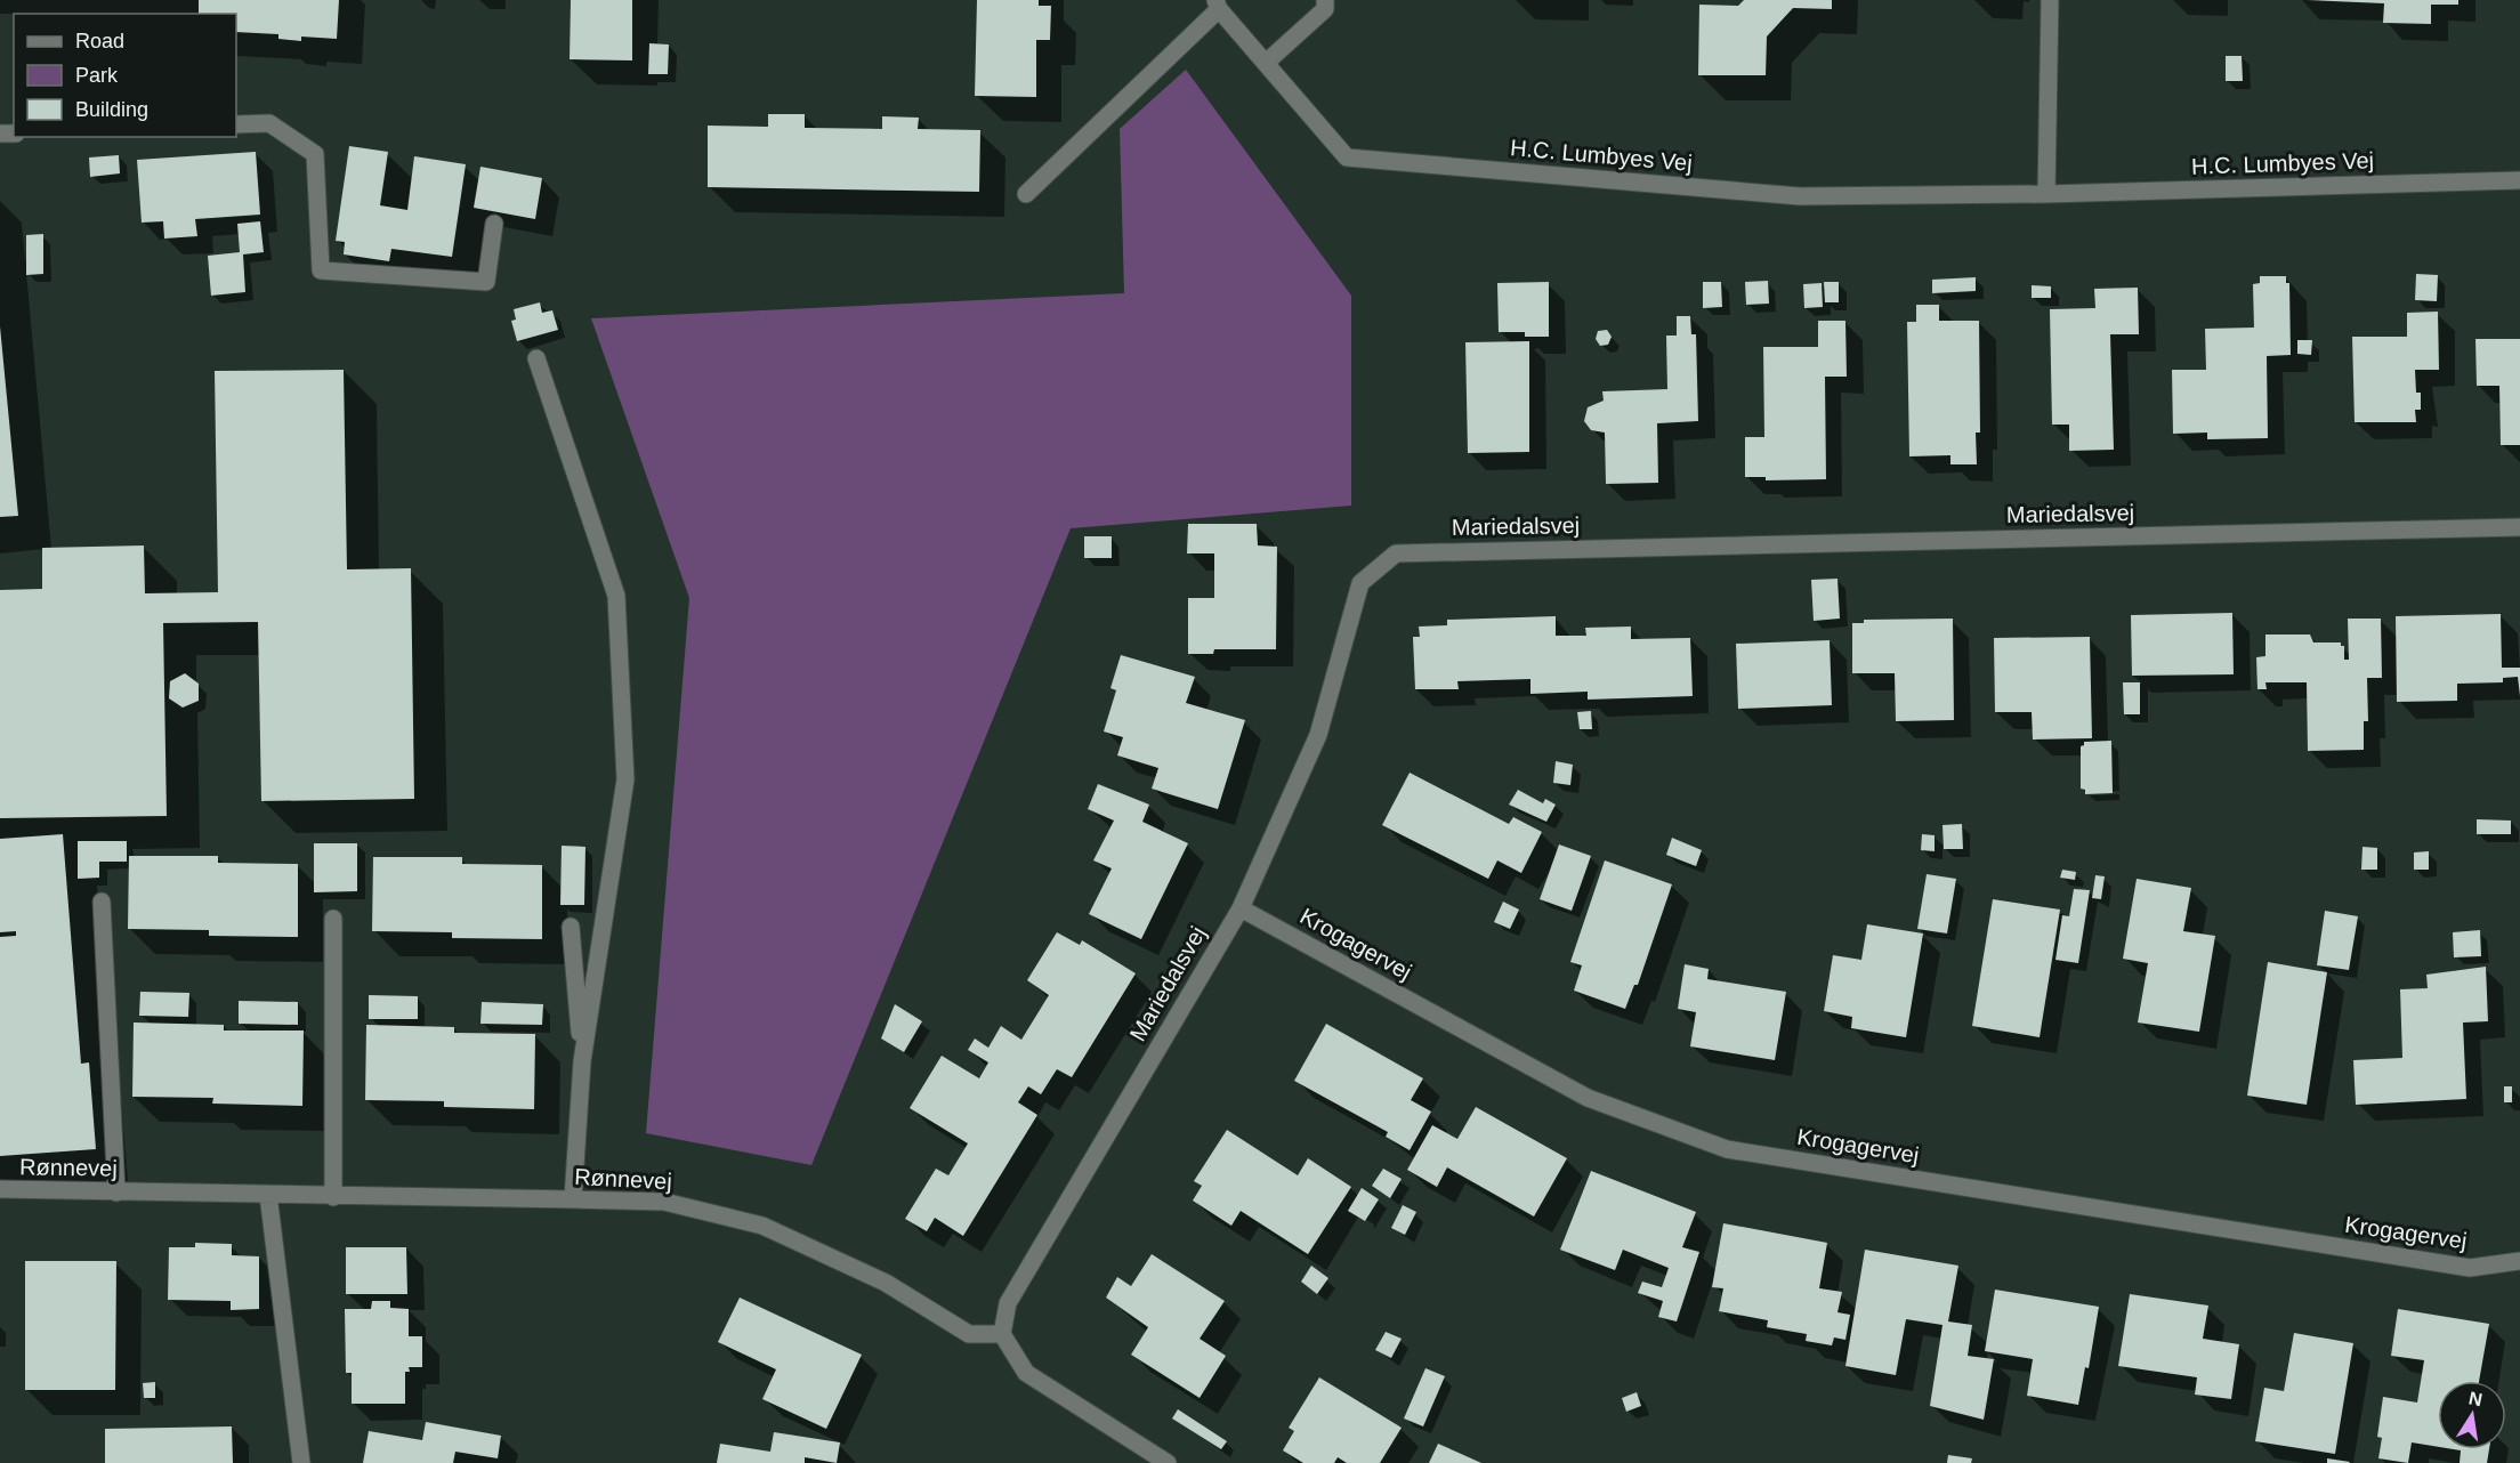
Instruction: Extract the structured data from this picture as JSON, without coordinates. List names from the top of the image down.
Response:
{
  "streets": {
    "street": [
      "H.C. Lumbyes Vej",
      "Mariedalsvej",
      "Krogagervej",
      "Rønnevej"
    ]
  },
  "crossings": [
    ["Mariedalsvej", "Krogagervej"],
    ["Mariedalsvej", "Rønnevej"]
  ],
  "legend": ["Road", "Park", "Building"],
  "north": "top"
}
